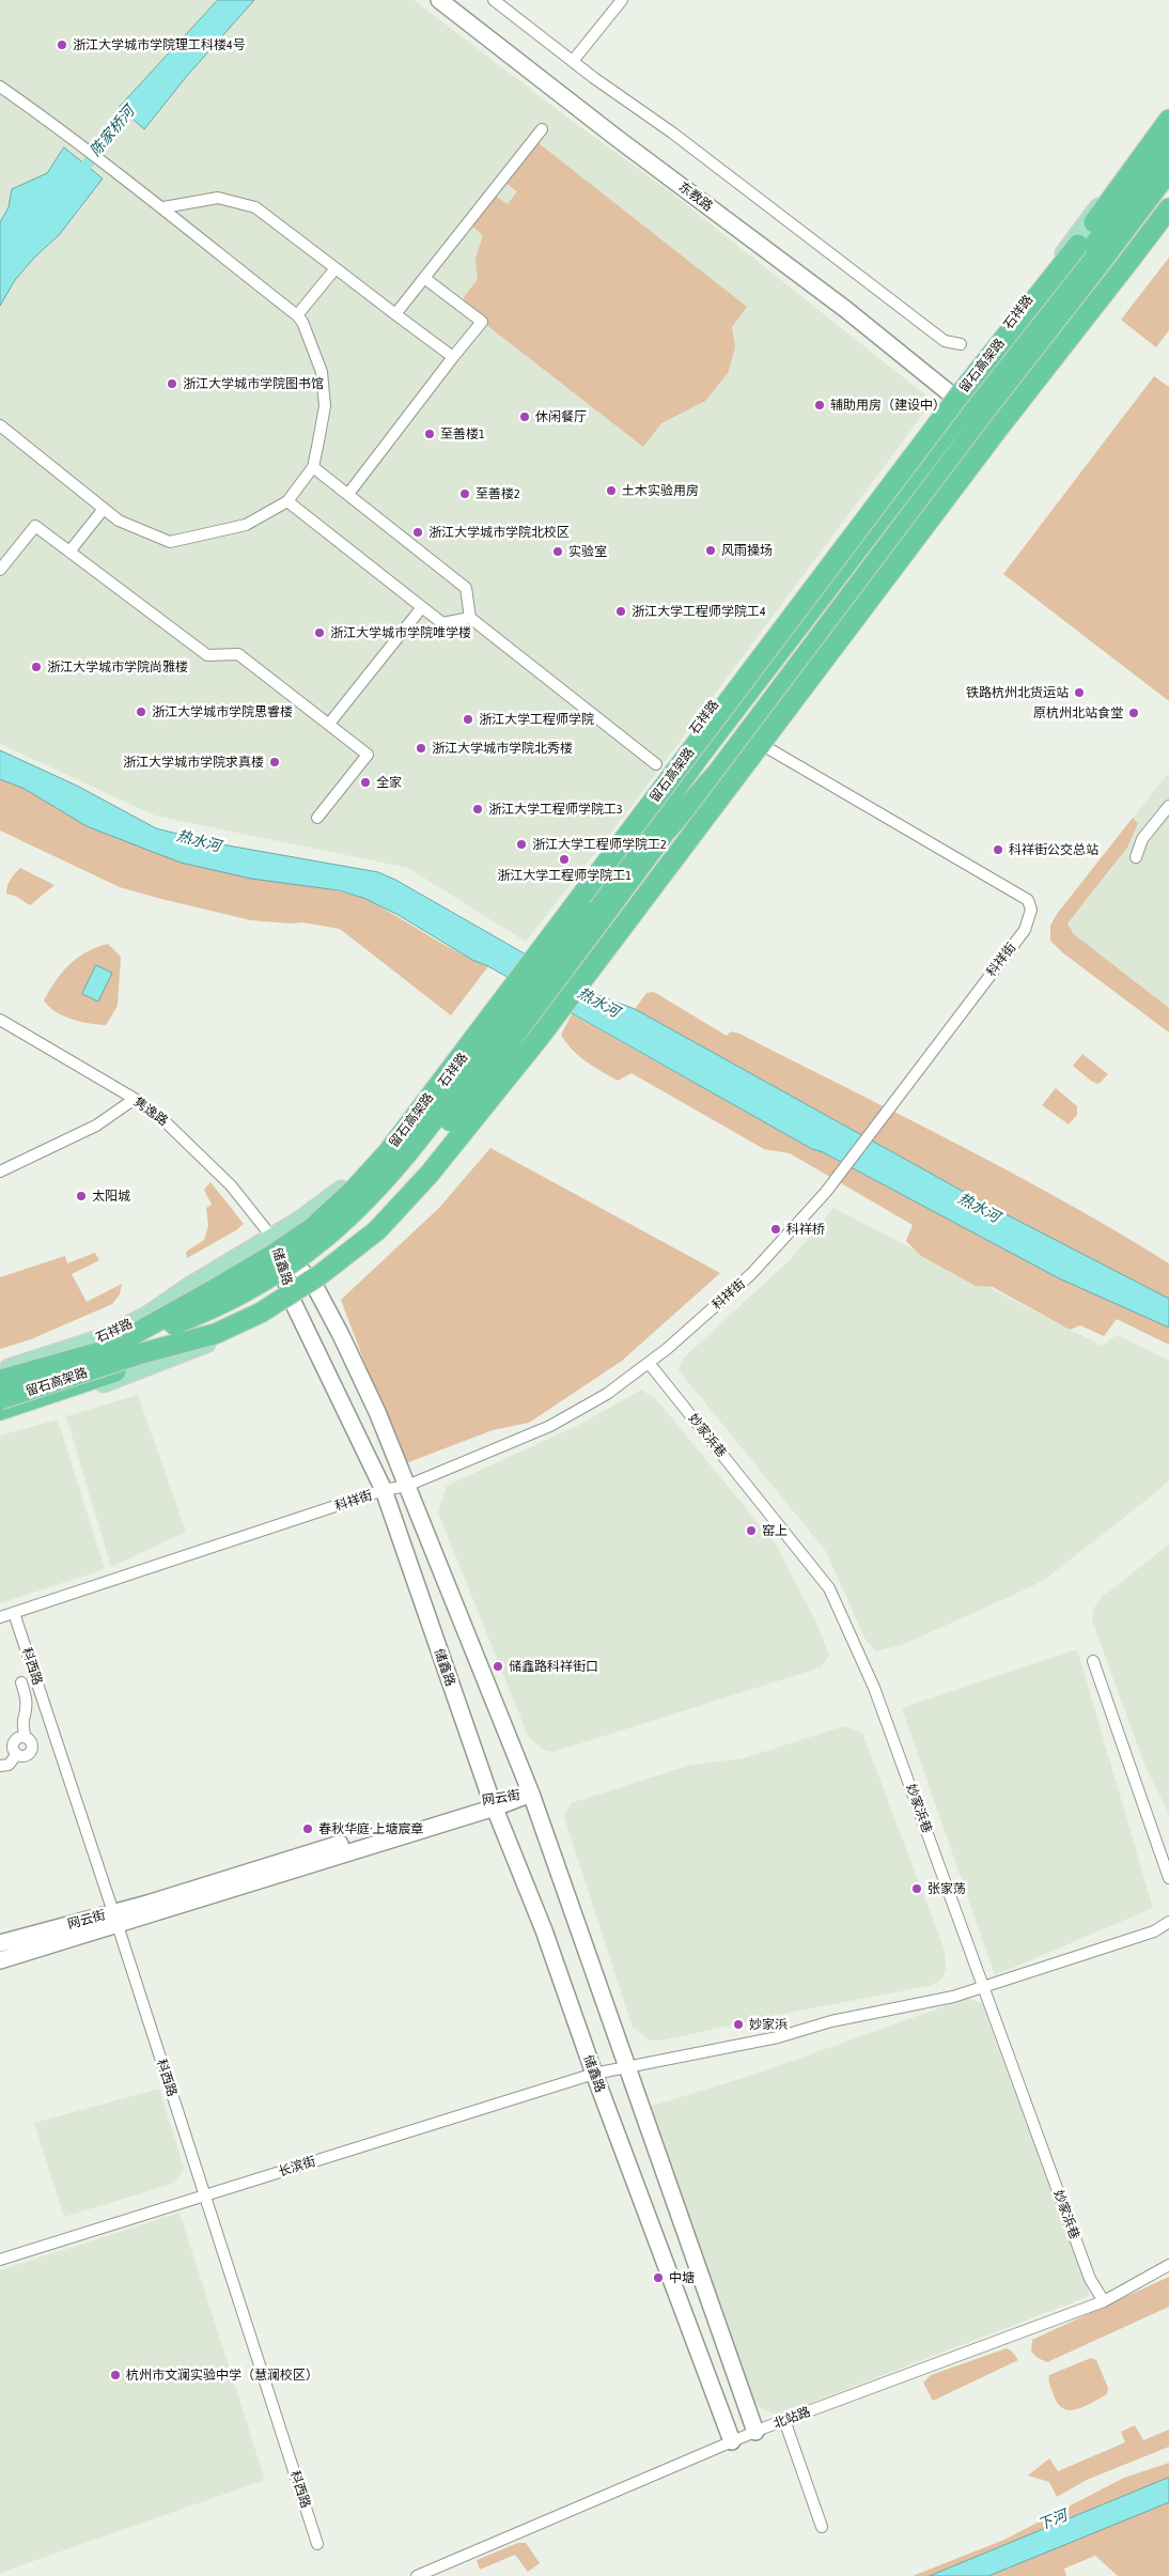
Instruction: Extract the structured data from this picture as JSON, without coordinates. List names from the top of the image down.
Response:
{
  "streets": {
    "highway": ["留石高架路"],
    "main road": ["石祥路"],
    "street": [
      "东教路",
      "科祥街",
      "隽逸路",
      "储鑫路",
      "妙家浜巷",
      "科西路",
      "网云街",
      "长滨街",
      "北站路"
    ]
  },
  "crossings": [
    ["东教路", "石祥路"],
    ["石祥路", "隽逸路"],
    ["石祥路", "储鑫路"],
    ["科祥街", "储鑫路"],
    ["科祥街", "妙家浜巷"],
    ["科祥街", "科西路"],
    ["隽逸路", "储鑫路"],
    ["储鑫路", "网云街"],
    ["储鑫路", "长滨街"],
    ["储鑫路", "北站路"],
    ["妙家浜巷", "长滨街"],
    ["妙家浜巷", "北站路"],
    ["科西路", "网云街"],
    ["科西路", "长滨街"]
  ],
  "water": ["陈家桥河", "热水河", "下河"],
  "places": [
    "浙江大学城市学院理工科楼4号",
    "浙江大学城市学院图书馆",
    "辅助用房（建设中）",
    "休闲餐厅",
    "至善楼1",
    "土木实验用房",
    "至善楼2",
    "浙江大学城市学院北校区",
    "风雨操场",
    "实验室",
    "浙江大学工程师学院工4",
    "浙江大学城市学院唯学楼",
    "浙江大学城市学院尚雅楼",
    "铁路杭州北货运站",
    "浙江大学城市学院思睿楼",
    "原杭州北站食堂",
    "浙江大学工程师学院",
    "浙江大学城市学院北秀楼",
    "浙江大学城市学院求真楼",
    "全家",
    "浙江大学工程师学院工3",
    "浙江大学工程师学院工2",
    "科祥街公交总站",
    "浙江大学工程师学院工1",
    "太阳城",
    "科祥桥",
    "窑上",
    "储鑫路科祥街口",
    "春秋华庭·上塘宸章",
    "张家荡",
    "妙家浜",
    "中塘",
    "杭州市文澜实验中学（慧澜校区）"
  ]
}
